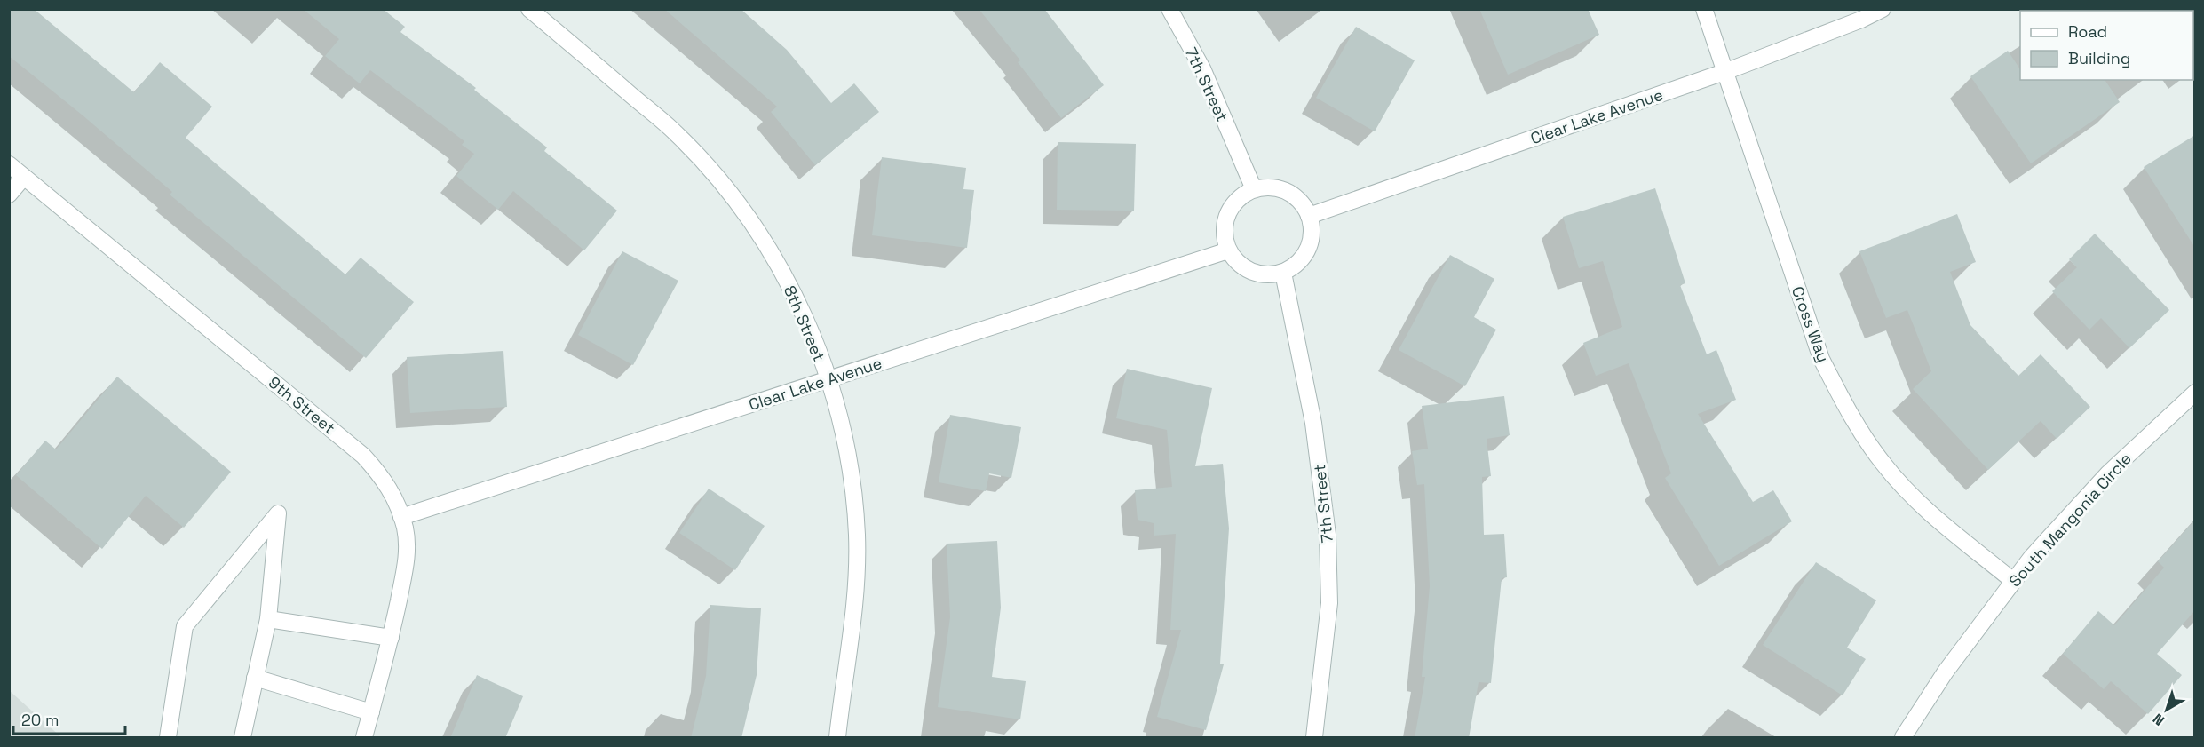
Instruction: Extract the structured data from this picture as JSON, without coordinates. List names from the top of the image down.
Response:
{
  "streets": {
    "street": [
      "7th Street",
      "Clear Lake Avenue",
      "8th Street",
      "Cross Way",
      "9th Street",
      "South Mangonia Circle"
    ]
  },
  "crossings": [
    ["7th Street", "Clear Lake Avenue"],
    ["Clear Lake Avenue", "8th Street"],
    ["Clear Lake Avenue", "Cross Way"],
    ["Clear Lake Avenue", "9th Street"],
    ["Cross Way", "South Mangonia Circle"]
  ],
  "legend": ["Road", "Building"],
  "scale_bar": "20 m",
  "north": "bottom left"
}
